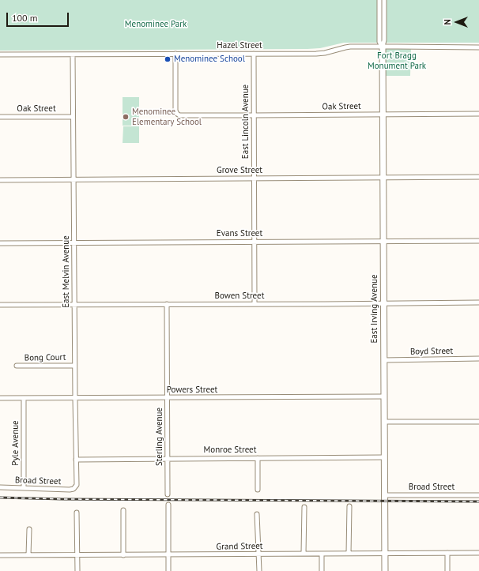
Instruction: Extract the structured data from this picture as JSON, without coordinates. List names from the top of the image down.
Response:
{
  "streets": {
    "street": [
      "Hazel Street",
      "Oak Street",
      "East Lincoln Avenue",
      "Grove Street",
      "Evans Street",
      "East Melvin Avenue",
      "Bowen Street",
      "East Irving Avenue",
      "Boyd Street",
      "Bong Court",
      "Powers Street",
      "Sterling Avenue",
      "Pyle Avenue",
      "Monroe Street",
      "Broad Street",
      "Grand Street"
    ]
  },
  "crossings": [
    ["Hazel Street", "Oak Street"],
    ["Hazel Street", "East Lincoln Avenue"],
    ["Hazel Street", "East Melvin Avenue"],
    ["Hazel Street", "East Irving Avenue"],
    ["Oak Street", "East Lincoln Avenue"],
    ["Oak Street", "East Melvin Avenue"],
    ["Oak Street", "East Irving Avenue"],
    ["East Lincoln Avenue", "Grove Street"],
    ["East Lincoln Avenue", "Evans Street"],
    ["East Lincoln Avenue", "Bowen Street"],
    ["Grove Street", "East Melvin Avenue"],
    ["Grove Street", "East Irving Avenue"],
    ["Evans Street", "East Melvin Avenue"],
    ["Evans Street", "East Irving Avenue"],
    ["East Melvin Avenue", "Bowen Street"],
    ["East Melvin Avenue", "Bong Court"],
    ["East Melvin Avenue", "Powers Street"],
    ["East Melvin Avenue", "Monroe Street"],
    ["East Melvin Avenue", "Broad Street"],
    ["Bowen Street", "East Irving Avenue"],
    ["Bowen Street", "Sterling Avenue"],
    ["East Irving Avenue", "Boyd Street"],
    ["East Irving Avenue", "Powers Street"],
    ["East Irving Avenue", "Monroe Street"],
    ["East Irving Avenue", "Broad Street"],
    ["East Irving Avenue", "Grand Street"],
    ["Powers Street", "Sterling Avenue"],
    ["Powers Street", "Pyle Avenue"],
    ["Sterling Avenue", "Monroe Street"],
    ["Pyle Avenue", "Broad Street"]
  ],
  "parks": ["Menominee Park", "Fort Bragg Monument Park"],
  "places": ["Menominee School", "Menominee Elementary School"],
  "scale_bar": "100 m",
  "north": "left"
}
